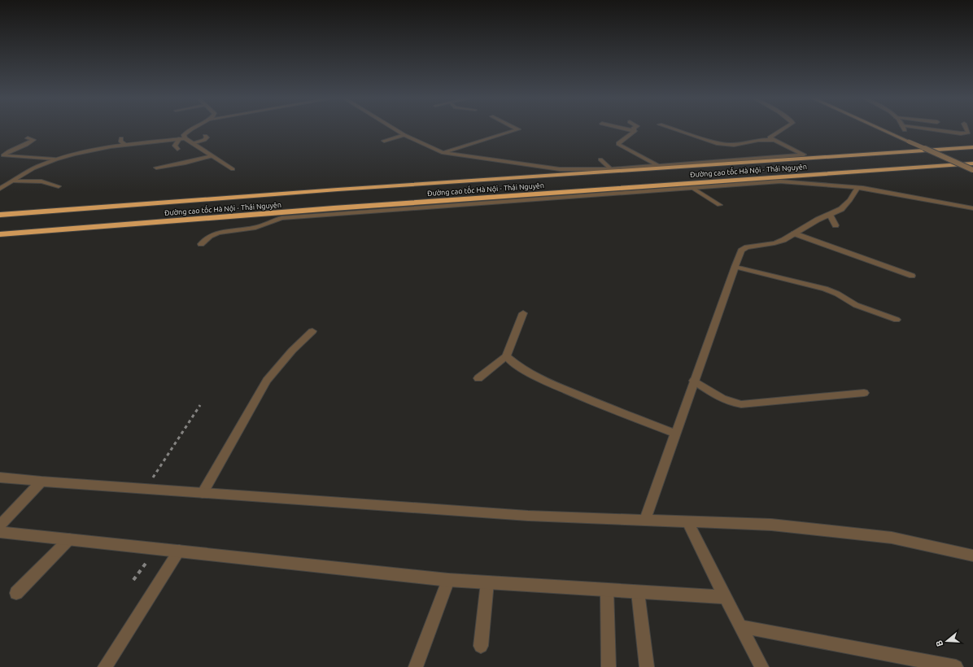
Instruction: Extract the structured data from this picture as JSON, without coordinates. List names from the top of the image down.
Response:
{
  "streets": {
    "highway": ["Đường cao tốc Hà Nội - Thái Nguyên"]
  },
  "north": "left"
}
